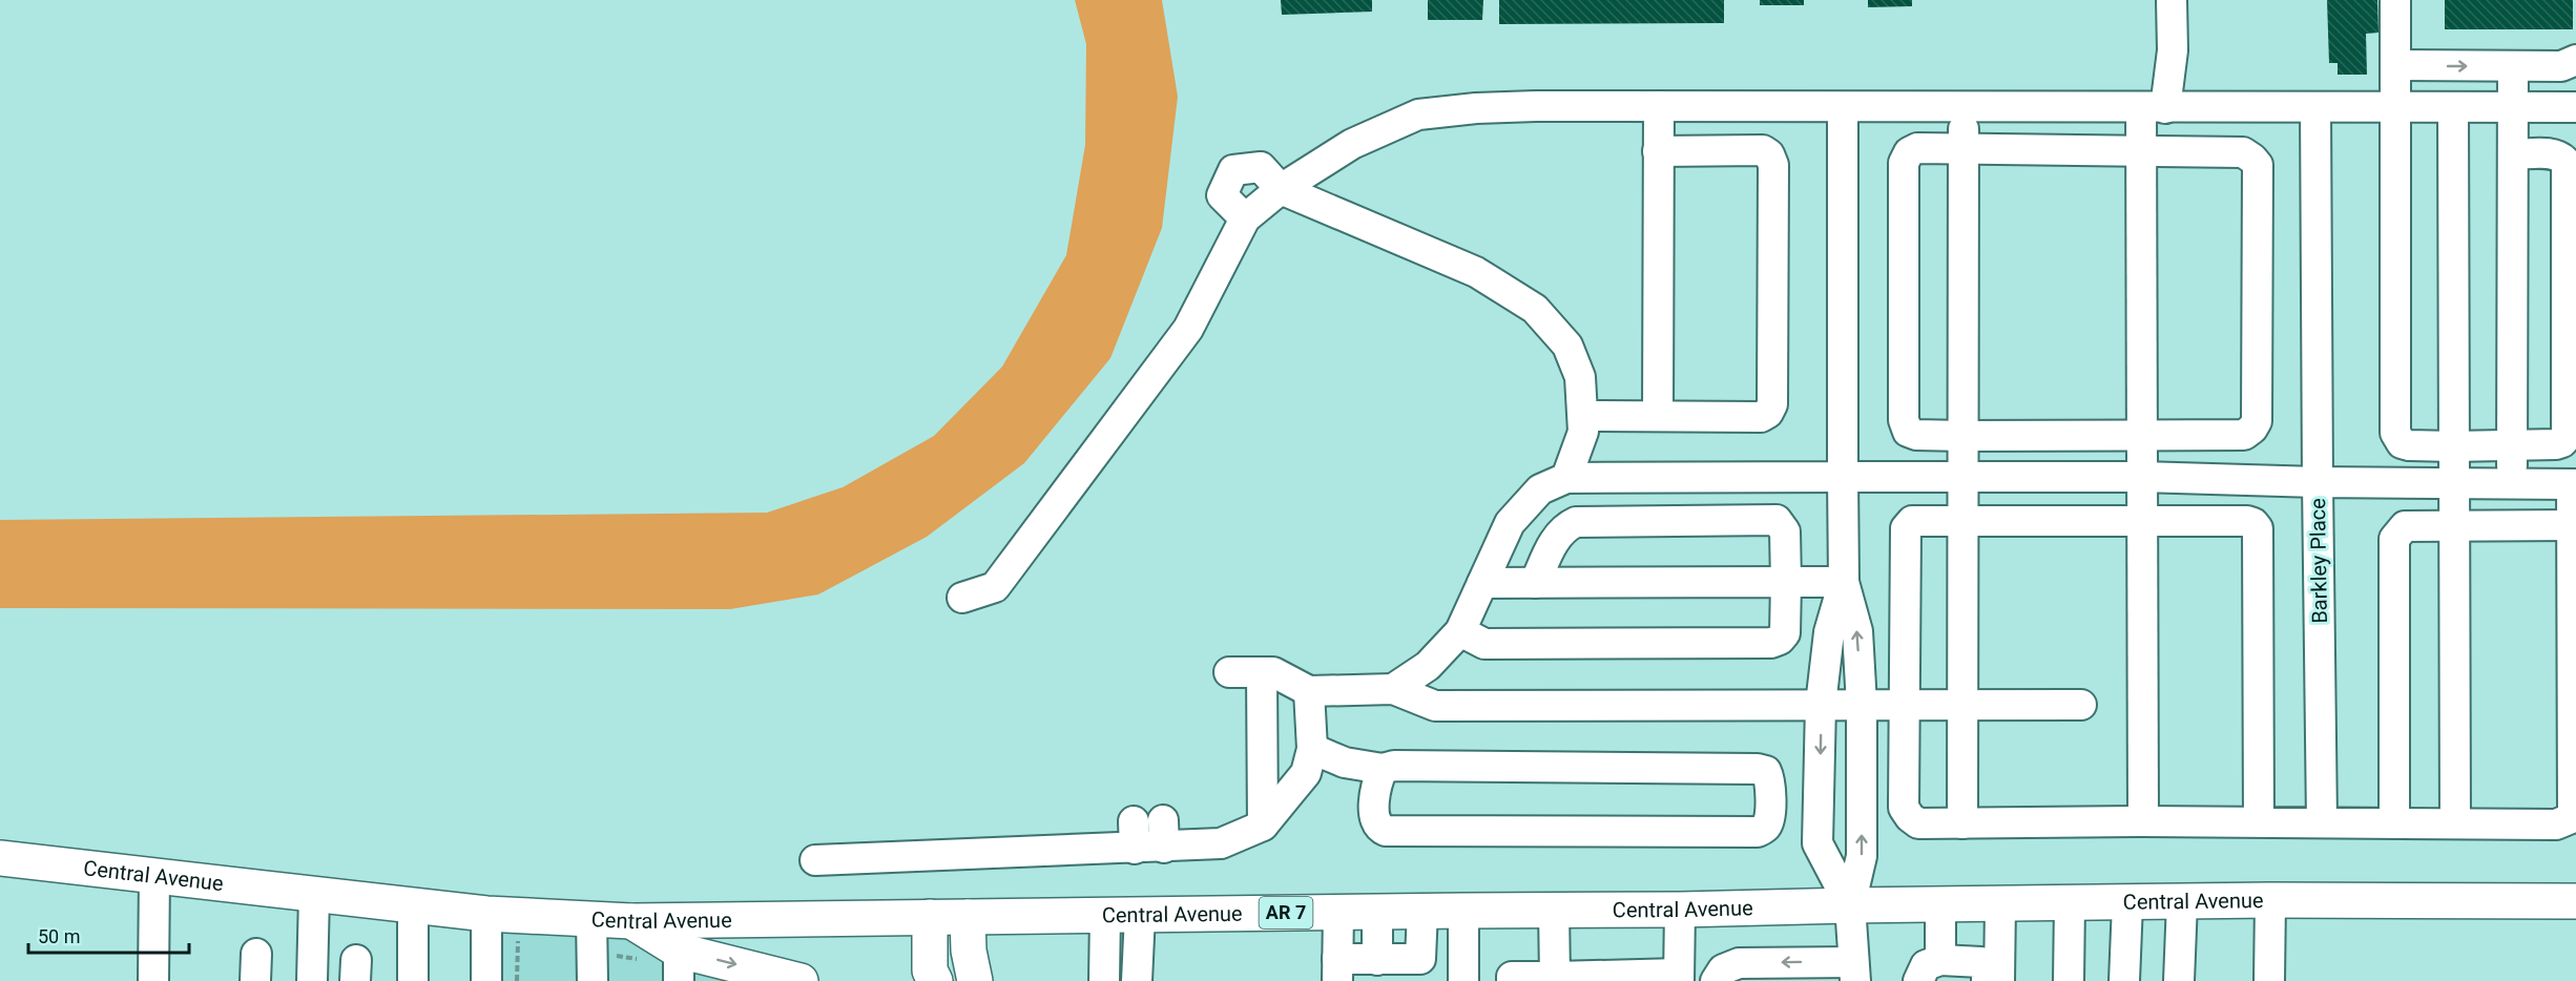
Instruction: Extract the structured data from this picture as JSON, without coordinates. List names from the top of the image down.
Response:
{
  "streets": {
    "main road": ["Central Avenue", "AR 7"],
    "street": ["Barkley Place"]
  },
  "scale_bar": "50 m"
}
